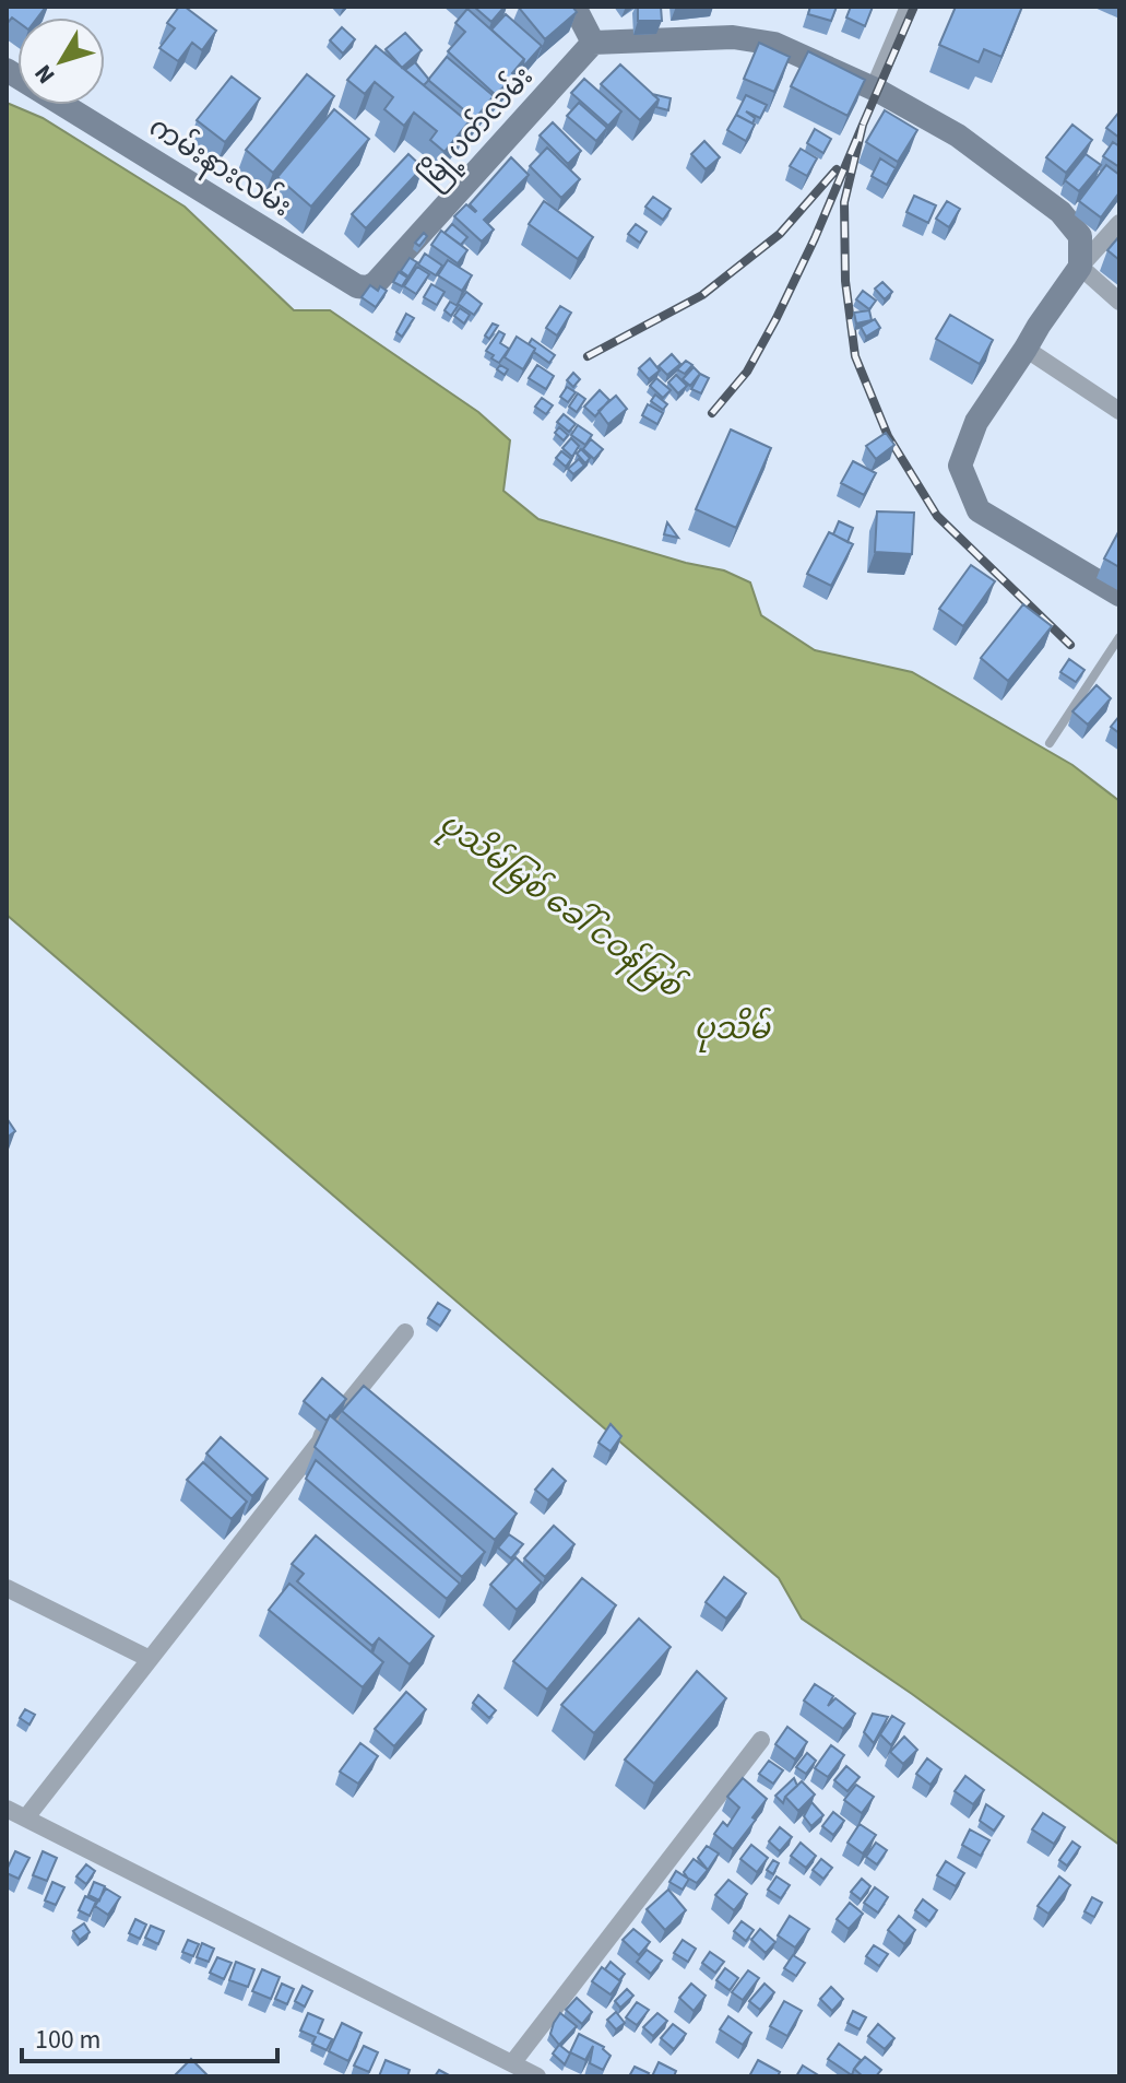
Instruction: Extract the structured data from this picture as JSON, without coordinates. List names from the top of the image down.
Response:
{
  "streets": {
    "street": ["မြို့ပတ်လမ်း", "ကမ်းနားလမ်း"]
  },
  "crossings": [
    ["မြို့ပတ်လမ်း", "ကမ်းနားလမ်း"]
  ],
  "water": ["ပုသိမ်မြစ် ခေါ် ငဝန်မြစ်", "ပုသိမ်"],
  "scale_bar": "100 m",
  "north": "bottom left"
}
